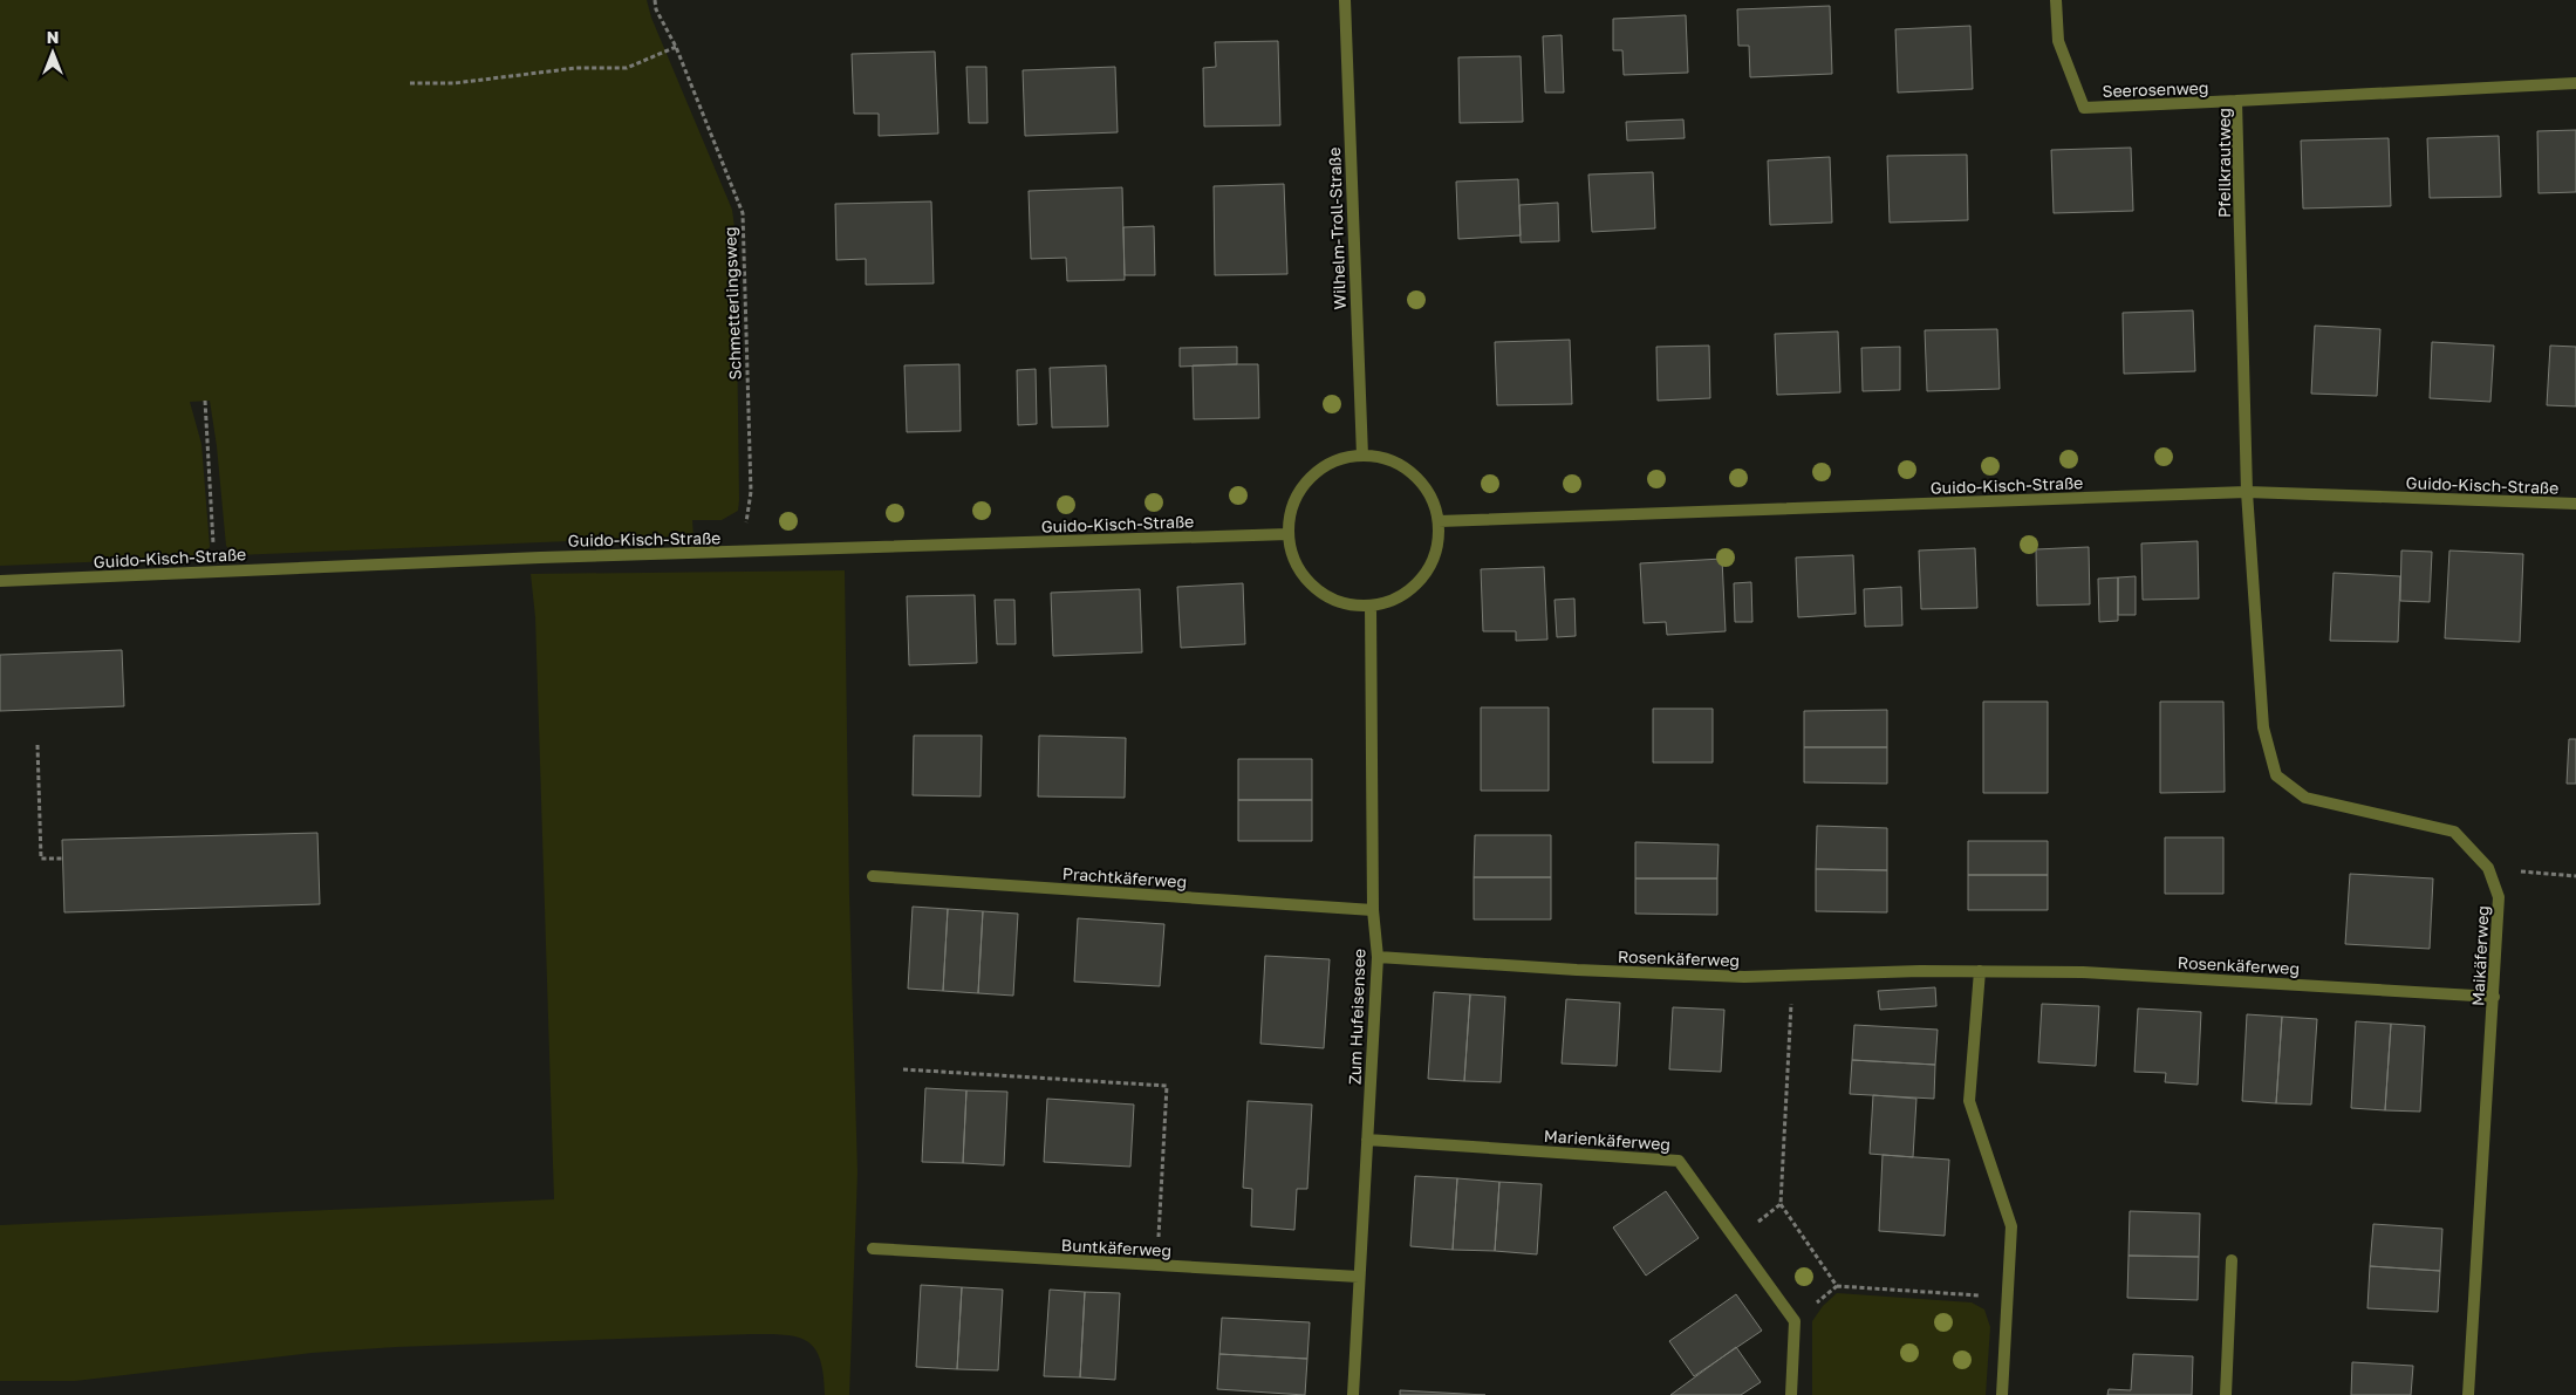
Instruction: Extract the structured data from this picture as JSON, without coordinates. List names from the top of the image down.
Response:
{
  "streets": {
    "street": [
      "Seerosenweg",
      "Pfeilkrautweg",
      "Wilhelm-Troll-Straße",
      "Guido-Kisch-Straße",
      "Prachtkäferweg",
      "Maikäferweg",
      "Rosenkäferweg",
      "Zum Hufeisensee",
      "Marienkäferweg",
      "Buntkäferweg"
    ],
    "path": ["Schmetterlingsweg"]
  },
  "crossings": [
    ["Seerosenweg", "Pfeilkrautweg"],
    ["Pfeilkrautweg", "Guido-Kisch-Straße"],
    ["Pfeilkrautweg", "Maikäferweg"],
    ["Wilhelm-Troll-Straße", "Guido-Kisch-Straße"],
    ["Wilhelm-Troll-Straße", "Zum Hufeisensee"],
    ["Schmetterlingsweg", "Guido-Kisch-Straße"],
    ["Guido-Kisch-Straße", "Maikäferweg"],
    ["Guido-Kisch-Straße", "Zum Hufeisensee"],
    ["Prachtkäferweg", "Zum Hufeisensee"],
    ["Maikäferweg", "Rosenkäferweg"],
    ["Rosenkäferweg", "Zum Hufeisensee"],
    ["Zum Hufeisensee", "Marienkäferweg"],
    ["Zum Hufeisensee", "Buntkäferweg"]
  ],
  "north": "top"
}
